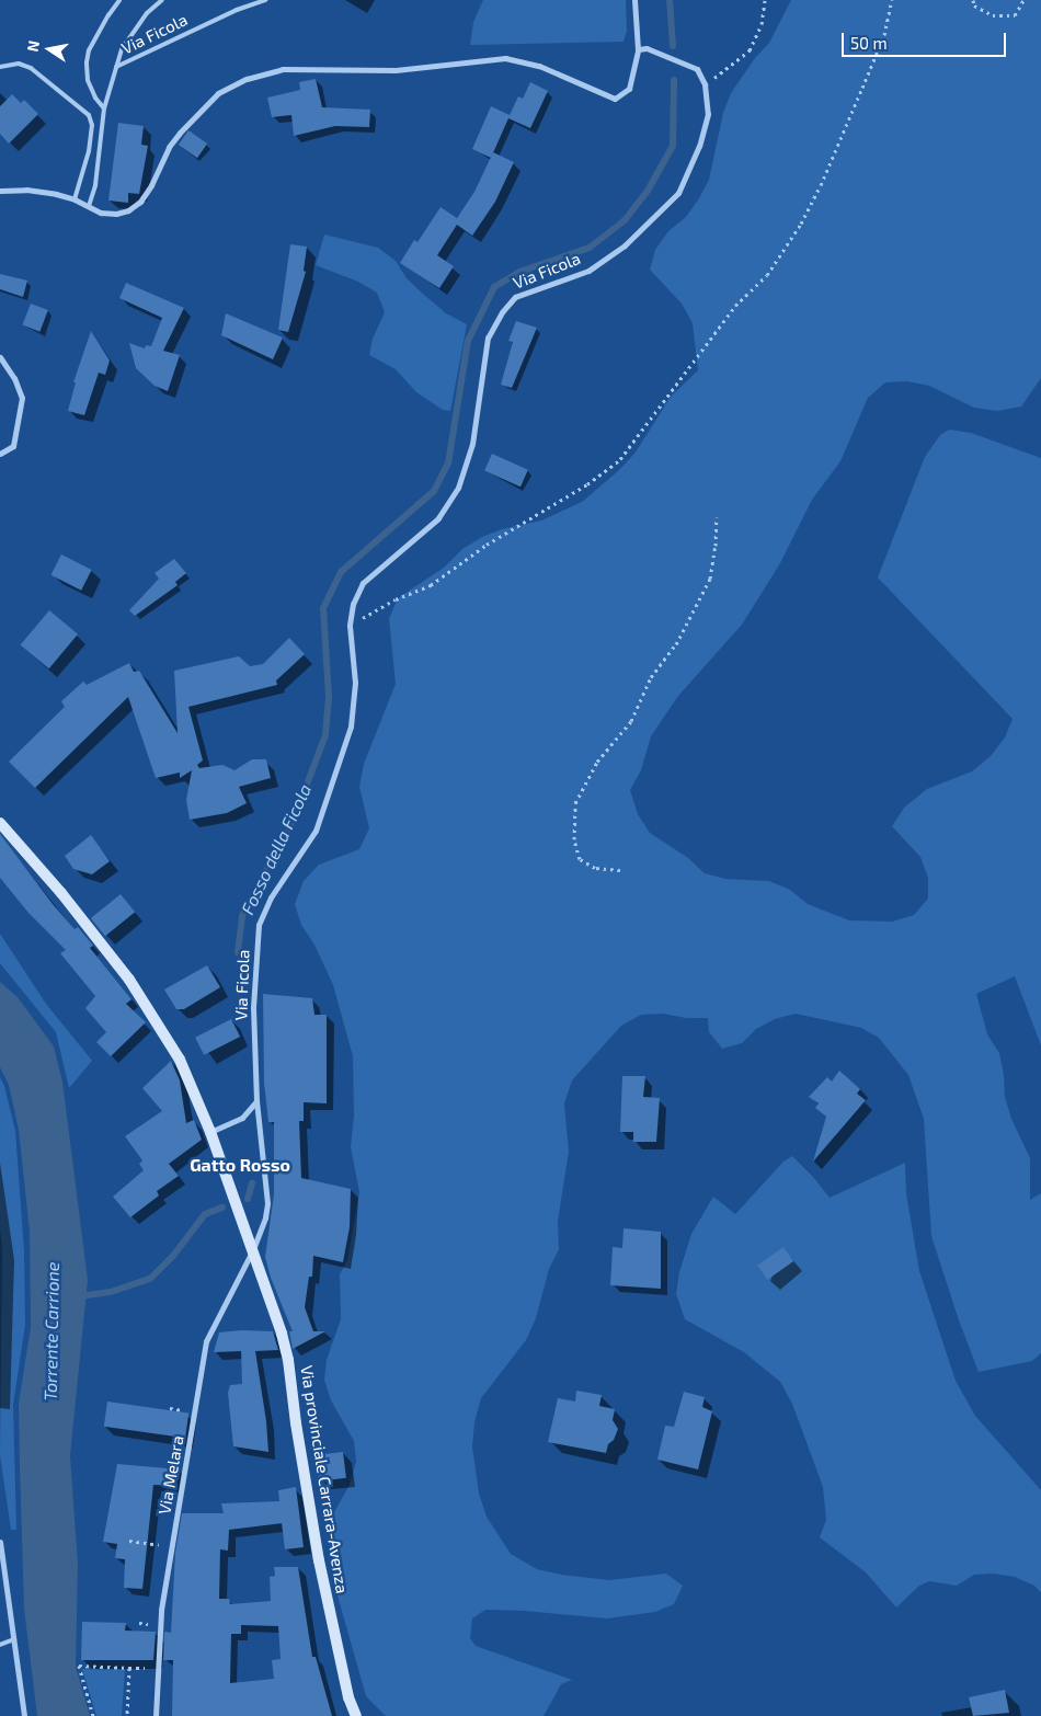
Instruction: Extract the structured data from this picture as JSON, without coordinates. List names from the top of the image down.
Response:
{
  "streets": {
    "main road": ["Via provinciale Carrara-Avenza"],
    "street": ["Via Ficola", "Via Melara"]
  },
  "crossings": [
    ["Via Melara", "Via provinciale Carrara-Avenza"]
  ],
  "districts": ["Gatto Rosso"],
  "water": ["Fosso della Ficola", "Torrente Carrione"],
  "scale_bar": "50 m",
  "north": "left"
}
